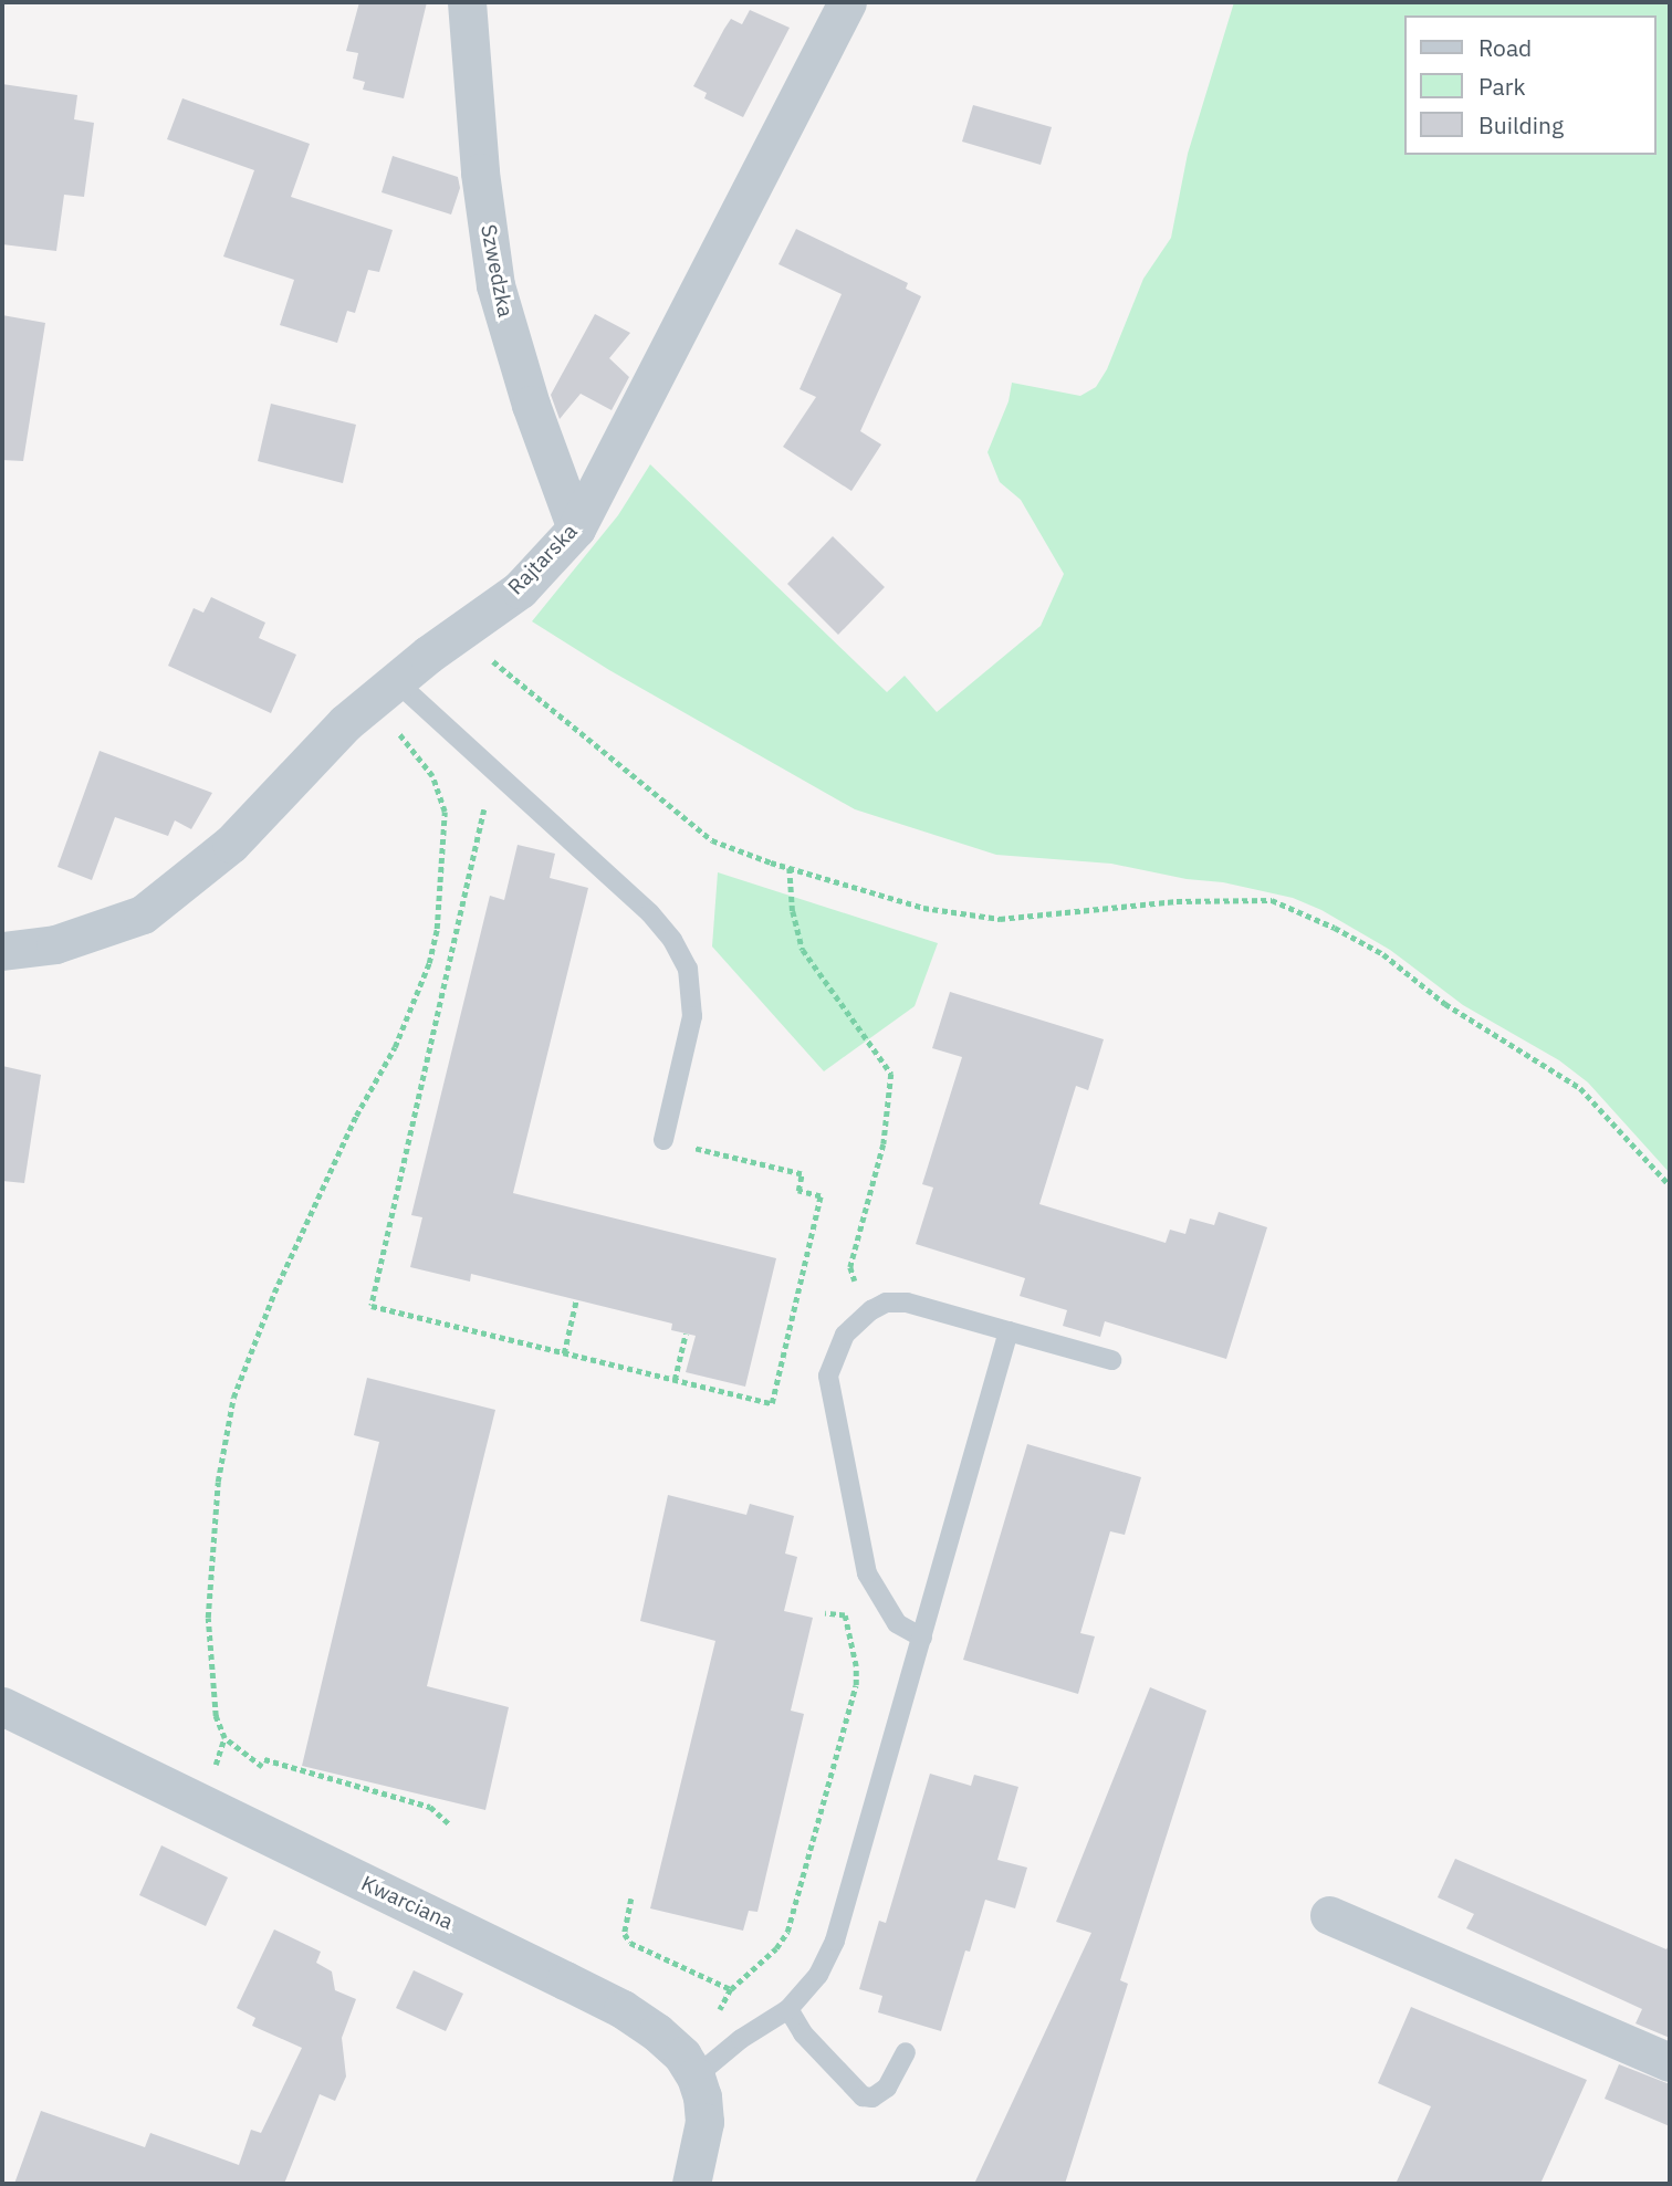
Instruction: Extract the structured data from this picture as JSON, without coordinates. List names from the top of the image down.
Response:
{
  "streets": {
    "street": ["Szwedzka", "Rajtarska", "Kwarciana"]
  },
  "crossings": [
    ["Szwedzka", "Rajtarska"]
  ],
  "legend": ["Road", "Park", "Building"]
}
